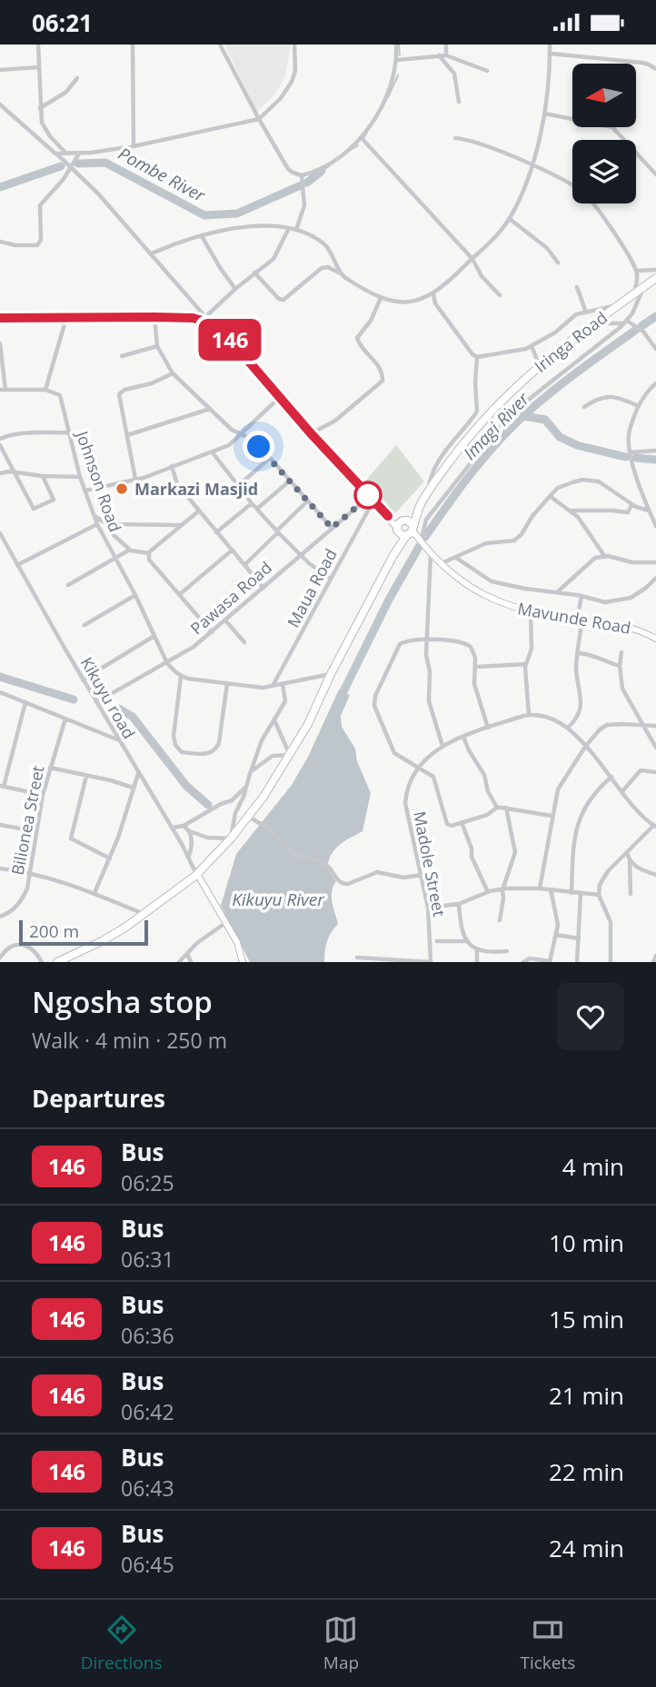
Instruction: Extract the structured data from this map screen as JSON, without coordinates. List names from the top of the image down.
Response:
{
  "streets": {
    "highway": ["Iringa Road"],
    "street": [
      "Johnson Road",
      "Maua Road",
      "Pawasa Road",
      "Mavunde Road",
      "Kikuyu road",
      "Bilionea Street",
      "Madole Street"
    ]
  },
  "crossings": [
    ["Johnson Road", "Pawasa Road"],
    ["Maua Road", "Pawasa Road"],
    ["Pawasa Road", "Kikuyu road"]
  ],
  "water": ["Pombe River", "Imagi River", "Kikuyu River"],
  "places": ["Markazi Masjid"],
  "lines": ["bus line 146"],
  "scale_bar": "200 m",
  "north": "left",
  "page": {
    "status": "06:21",
    "on_map": "146",
    "scale": "200 m",
    "heading": [
      ["Ngosha stop", "Walk · 4 min · 250 m"],
      "Departures"
    ],
    "list": [
      {
        "mark": "146",
        "name": "Bus",
        "note": "06:25",
        "value": "4 min"
      },
      {
        "mark": "146",
        "name": "Bus",
        "note": "06:31",
        "value": "10 min"
      },
      {
        "mark": "146",
        "name": "Bus",
        "note": "06:36",
        "value": "15 min"
      },
      {
        "mark": "146",
        "name": "Bus",
        "note": "06:42",
        "value": "21 min"
      },
      {
        "mark": "146",
        "name": "Bus",
        "note": "06:43",
        "value": "22 min"
      },
      {
        "mark": "146",
        "name": "Bus",
        "note": "06:45",
        "value": "24 min"
      }
    ],
    "tabs": ["Directions", "Map", "Tickets"]
  }
}
